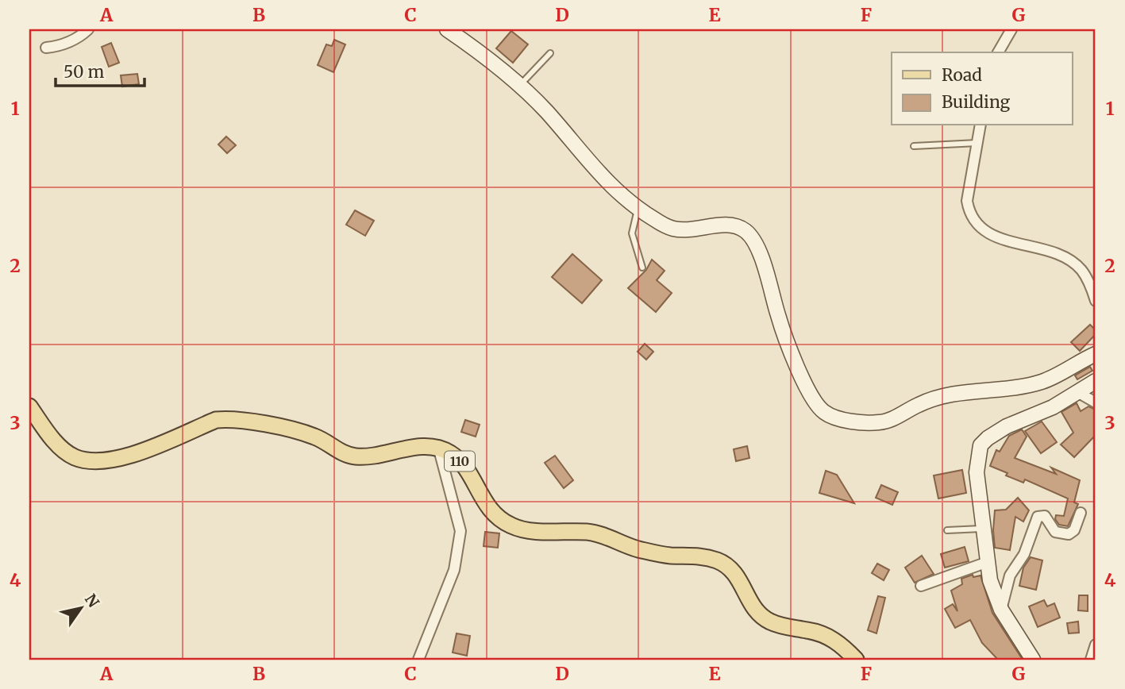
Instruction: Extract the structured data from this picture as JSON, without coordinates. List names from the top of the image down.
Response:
{
  "streets": {
    "main road": ["110"]
  },
  "legend": ["Road", "Building"],
  "scale_bar": "50 m",
  "north": "top right",
  "grid": {
    "columns": [
      "A",
      "B",
      "C",
      "D",
      "E",
      "F",
      "G"
    ],
    "rows": [
      "1",
      "2",
      "3",
      "4"
    ]
  }
}
